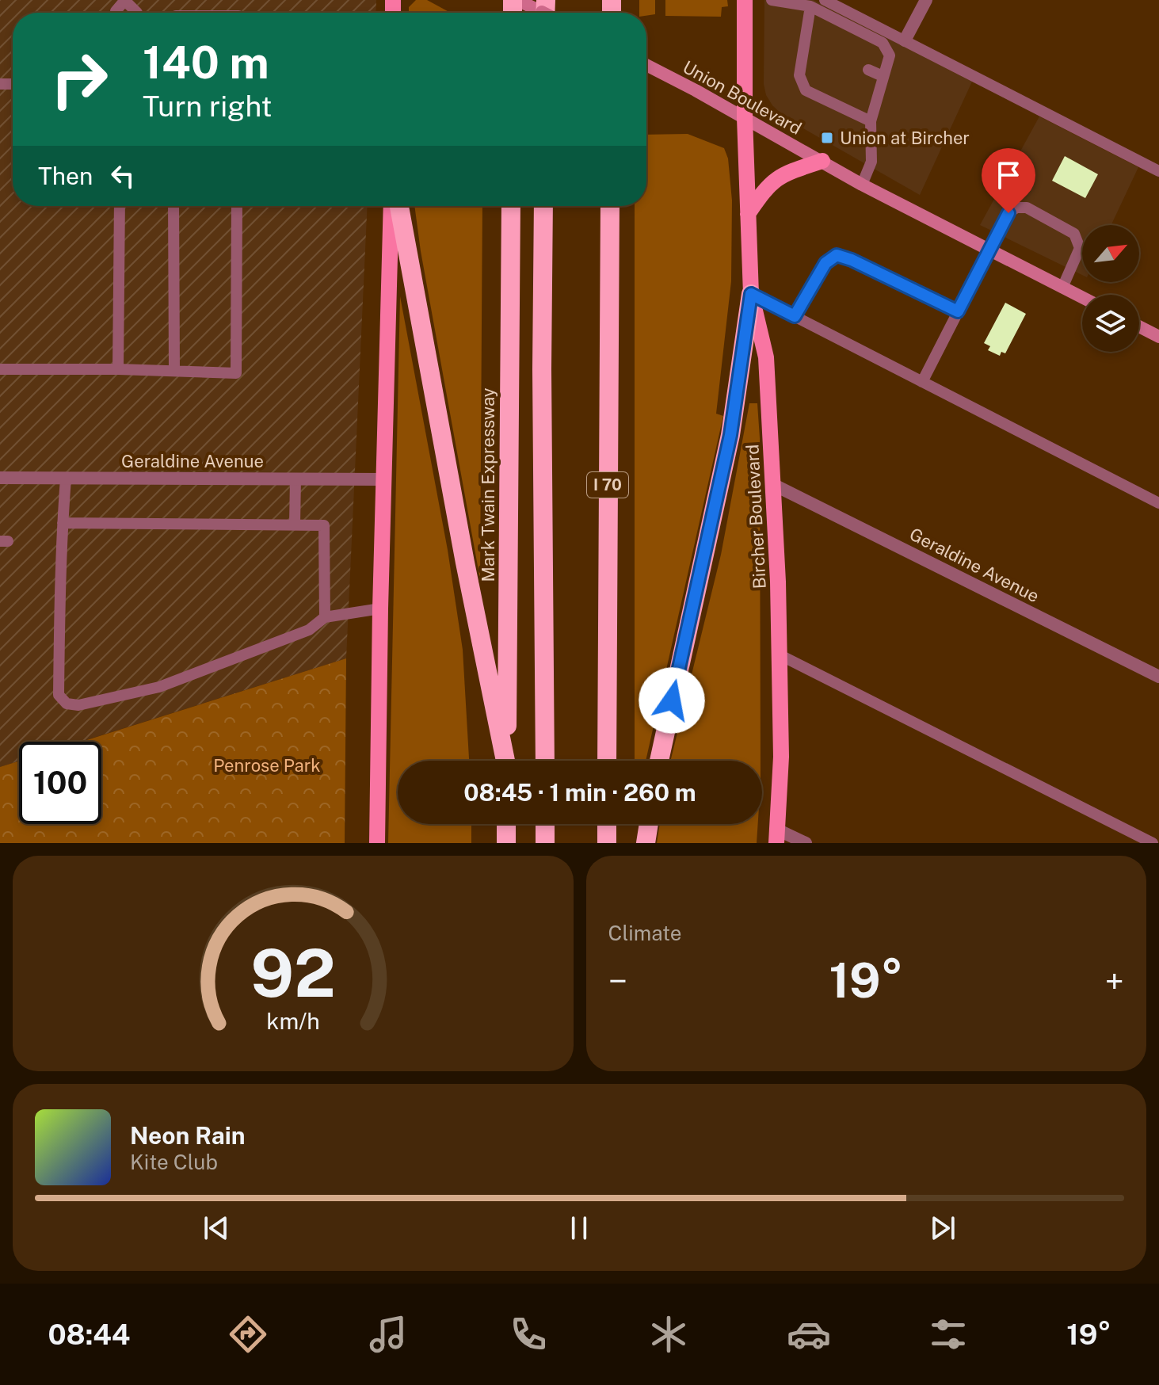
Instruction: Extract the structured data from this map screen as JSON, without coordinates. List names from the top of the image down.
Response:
{
  "streets": {
    "highway": ["Mark Twain Expressway", "I 70"],
    "main road": ["Union Boulevard", "Bircher Boulevard"],
    "street": ["Geraldine Avenue"]
  },
  "crossings": [
    ["Union Boulevard", "Bircher Boulevard"],
    ["Geraldine Avenue", "Bircher Boulevard"]
  ],
  "parks": ["Penrose Park"],
  "places": {
    "transit": ["Union at Bircher"]
  },
  "north": "top right",
  "page": {
    "turn": ["140 m", "Turn right"],
    "then": "Then",
    "limit": "100",
    "trip": "08:45 · 1 min · 260 m",
    "tile": "Climate",
    "heat": ["−", "19°", "+"],
    "song": ["Neon Rain", "Kite Club"],
    "tabs": ["08:44", "19°"],
    "gauge": ["92", "km/h"]
  }
}
